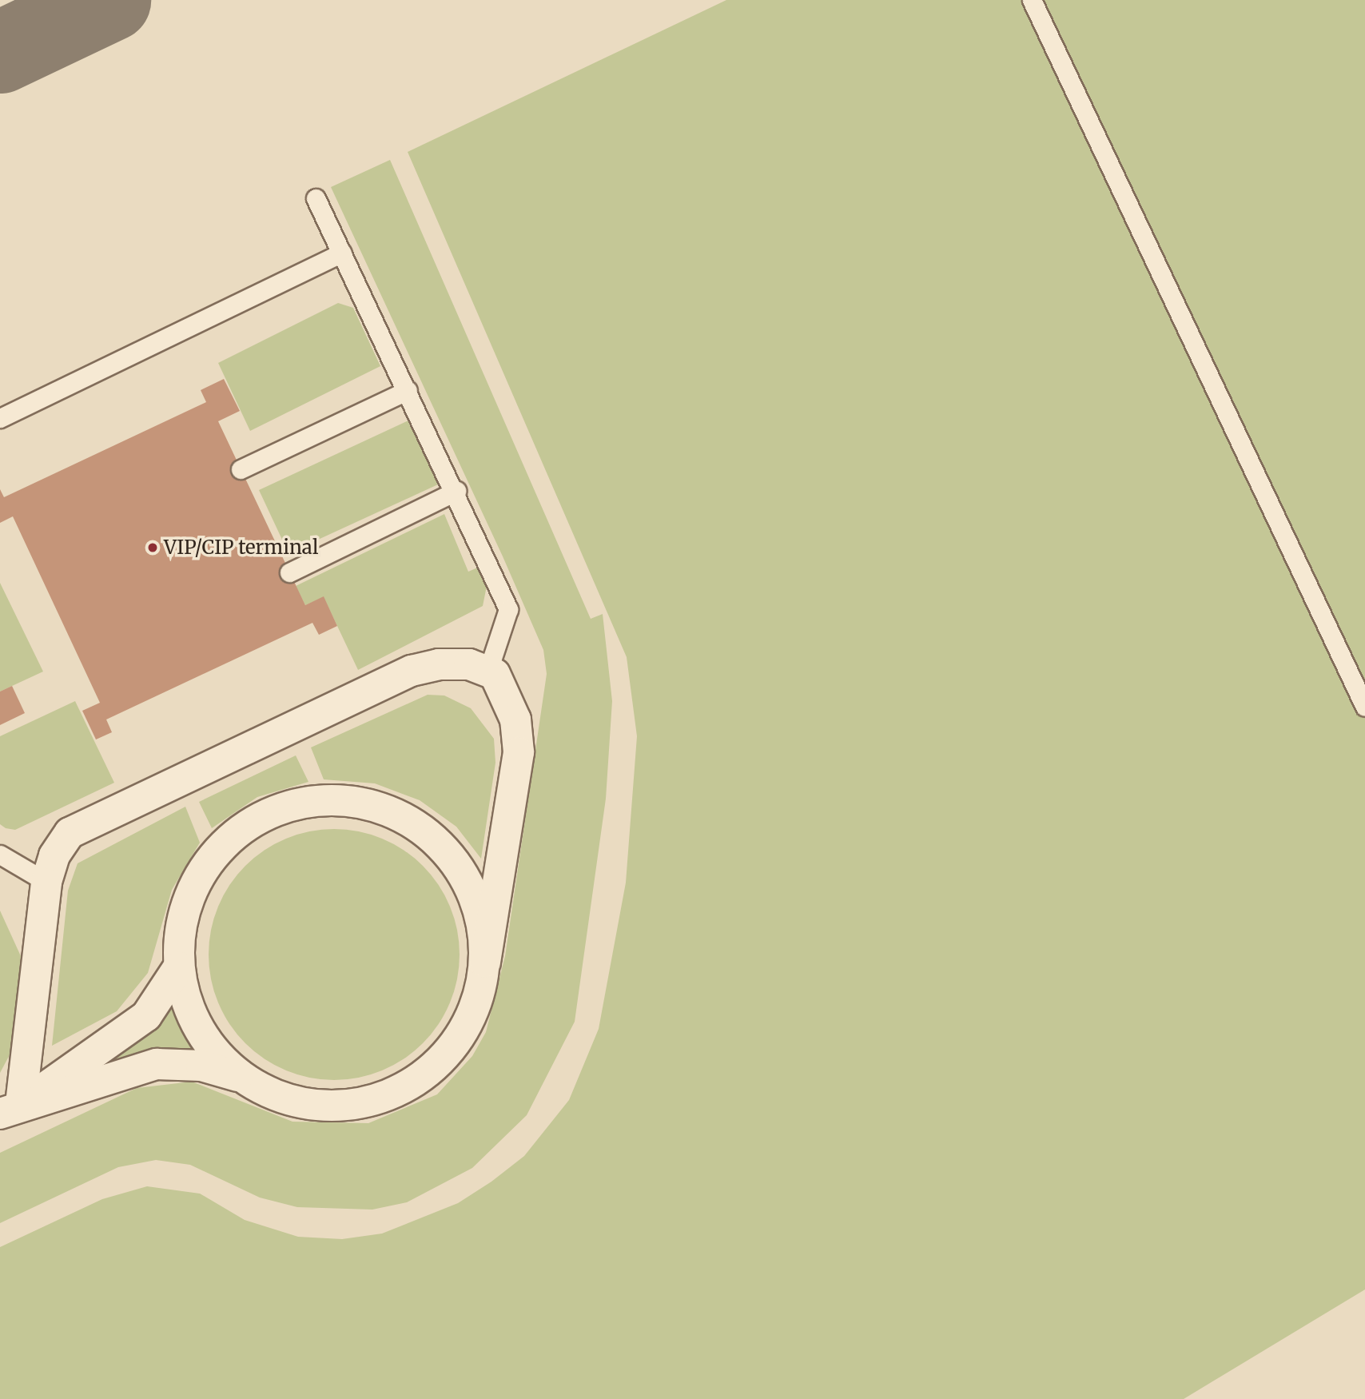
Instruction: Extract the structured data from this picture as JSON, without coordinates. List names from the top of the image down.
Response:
{
  "places": ["VIP/CIP terminal"]
}
